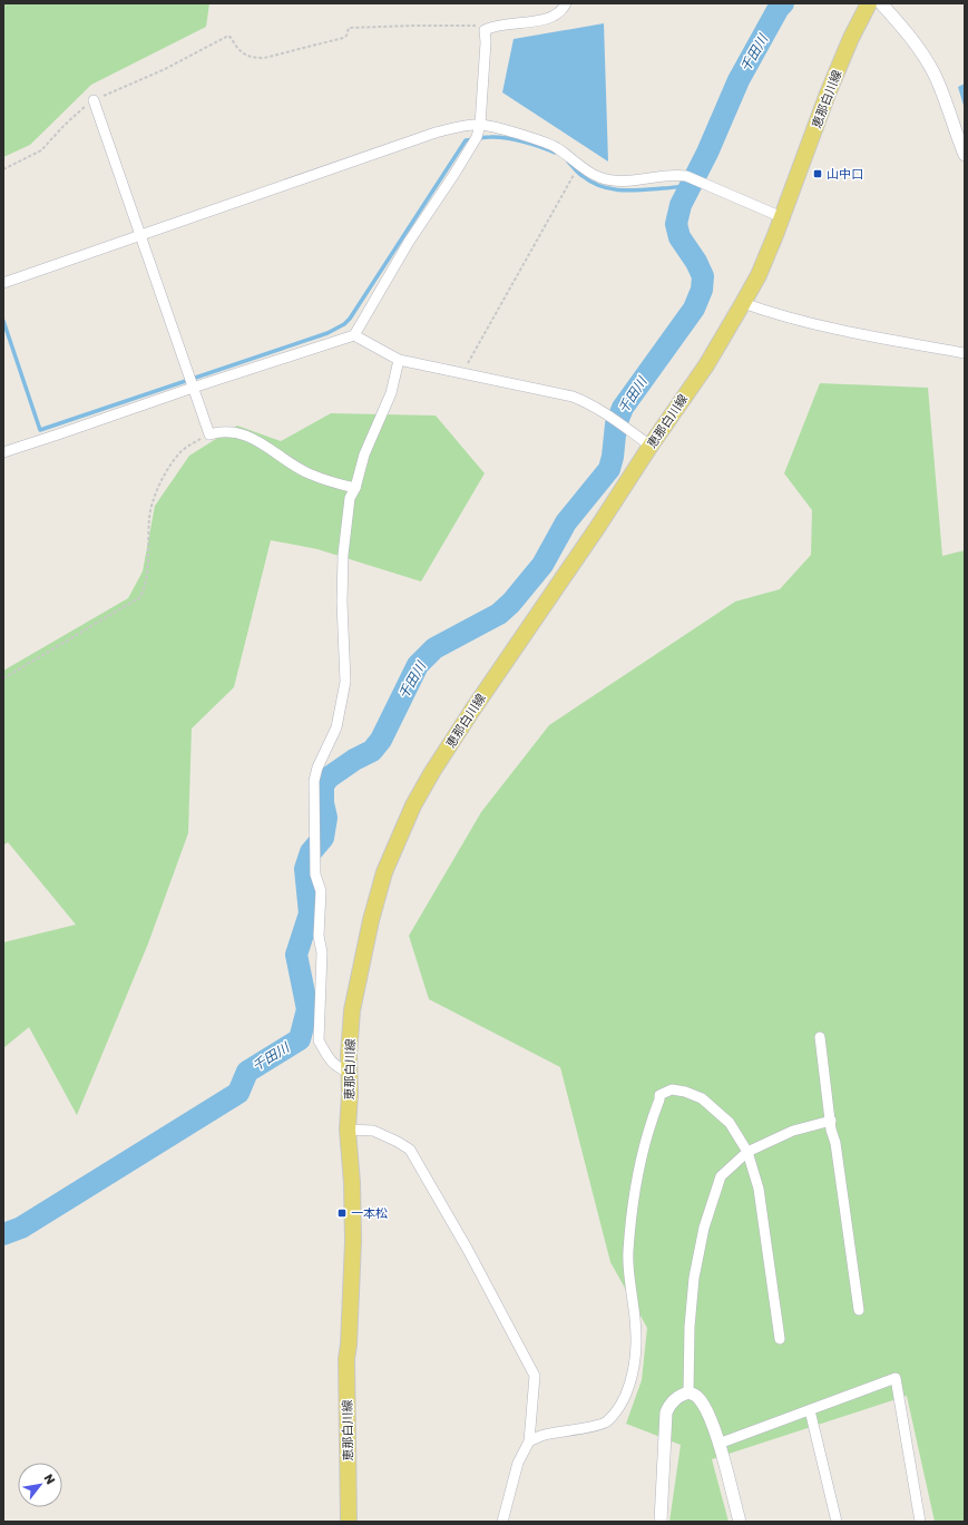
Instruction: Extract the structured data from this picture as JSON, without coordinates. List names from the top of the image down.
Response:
{
  "streets": {
    "main road": ["恵那白川線"]
  },
  "water": ["千田川"],
  "places": {
    "transit": ["山中口", "一本松"]
  },
  "north": "top right"
}
